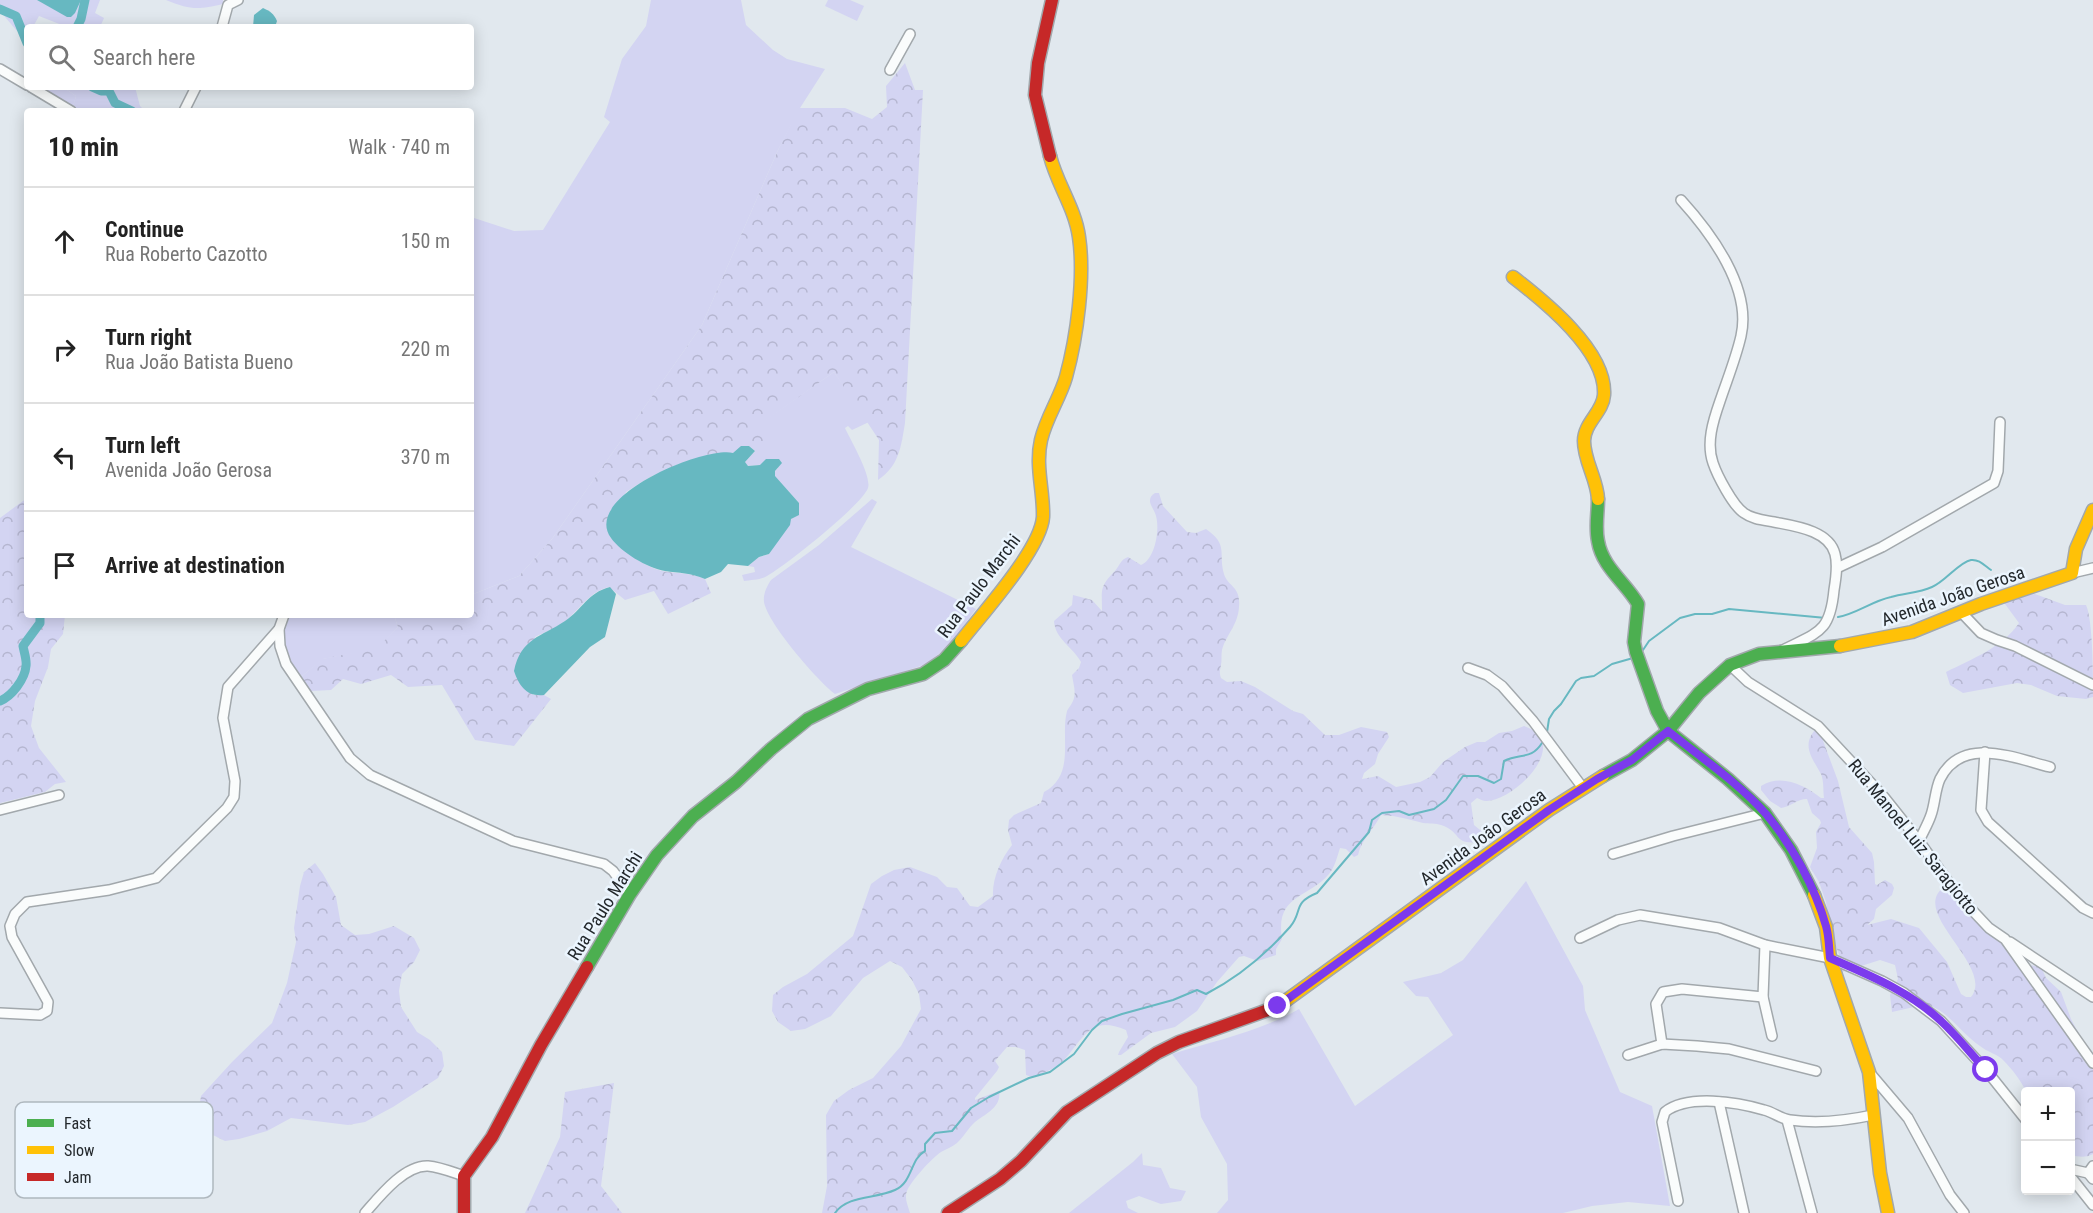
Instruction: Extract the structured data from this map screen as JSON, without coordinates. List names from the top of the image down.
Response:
{
  "streets": {
    "street": ["Rua Paulo Marchi", "Avenida João Gerosa", "Rua Manoel Luiz Saragiotto"]
  },
  "crossings": [
    ["Avenida João Gerosa", "Rua Manoel Luiz Saragiotto"]
  ],
  "legend": ["Fast", "Slow", "Jam"],
  "page": {
    "search": "Search here",
    "heading": ["10 min", "Walk · 740 m"],
    "list": [
      ["Continue", "Rua Roberto Cazotto", "150 m"],
      ["Turn right", "Rua João Batista Bueno", "220 m"],
      ["Turn left", "Avenida João Gerosa", "370 m"],
      "Arrive at destination"
    ],
    "map_buttons": ["+", "−"]
  }
}
